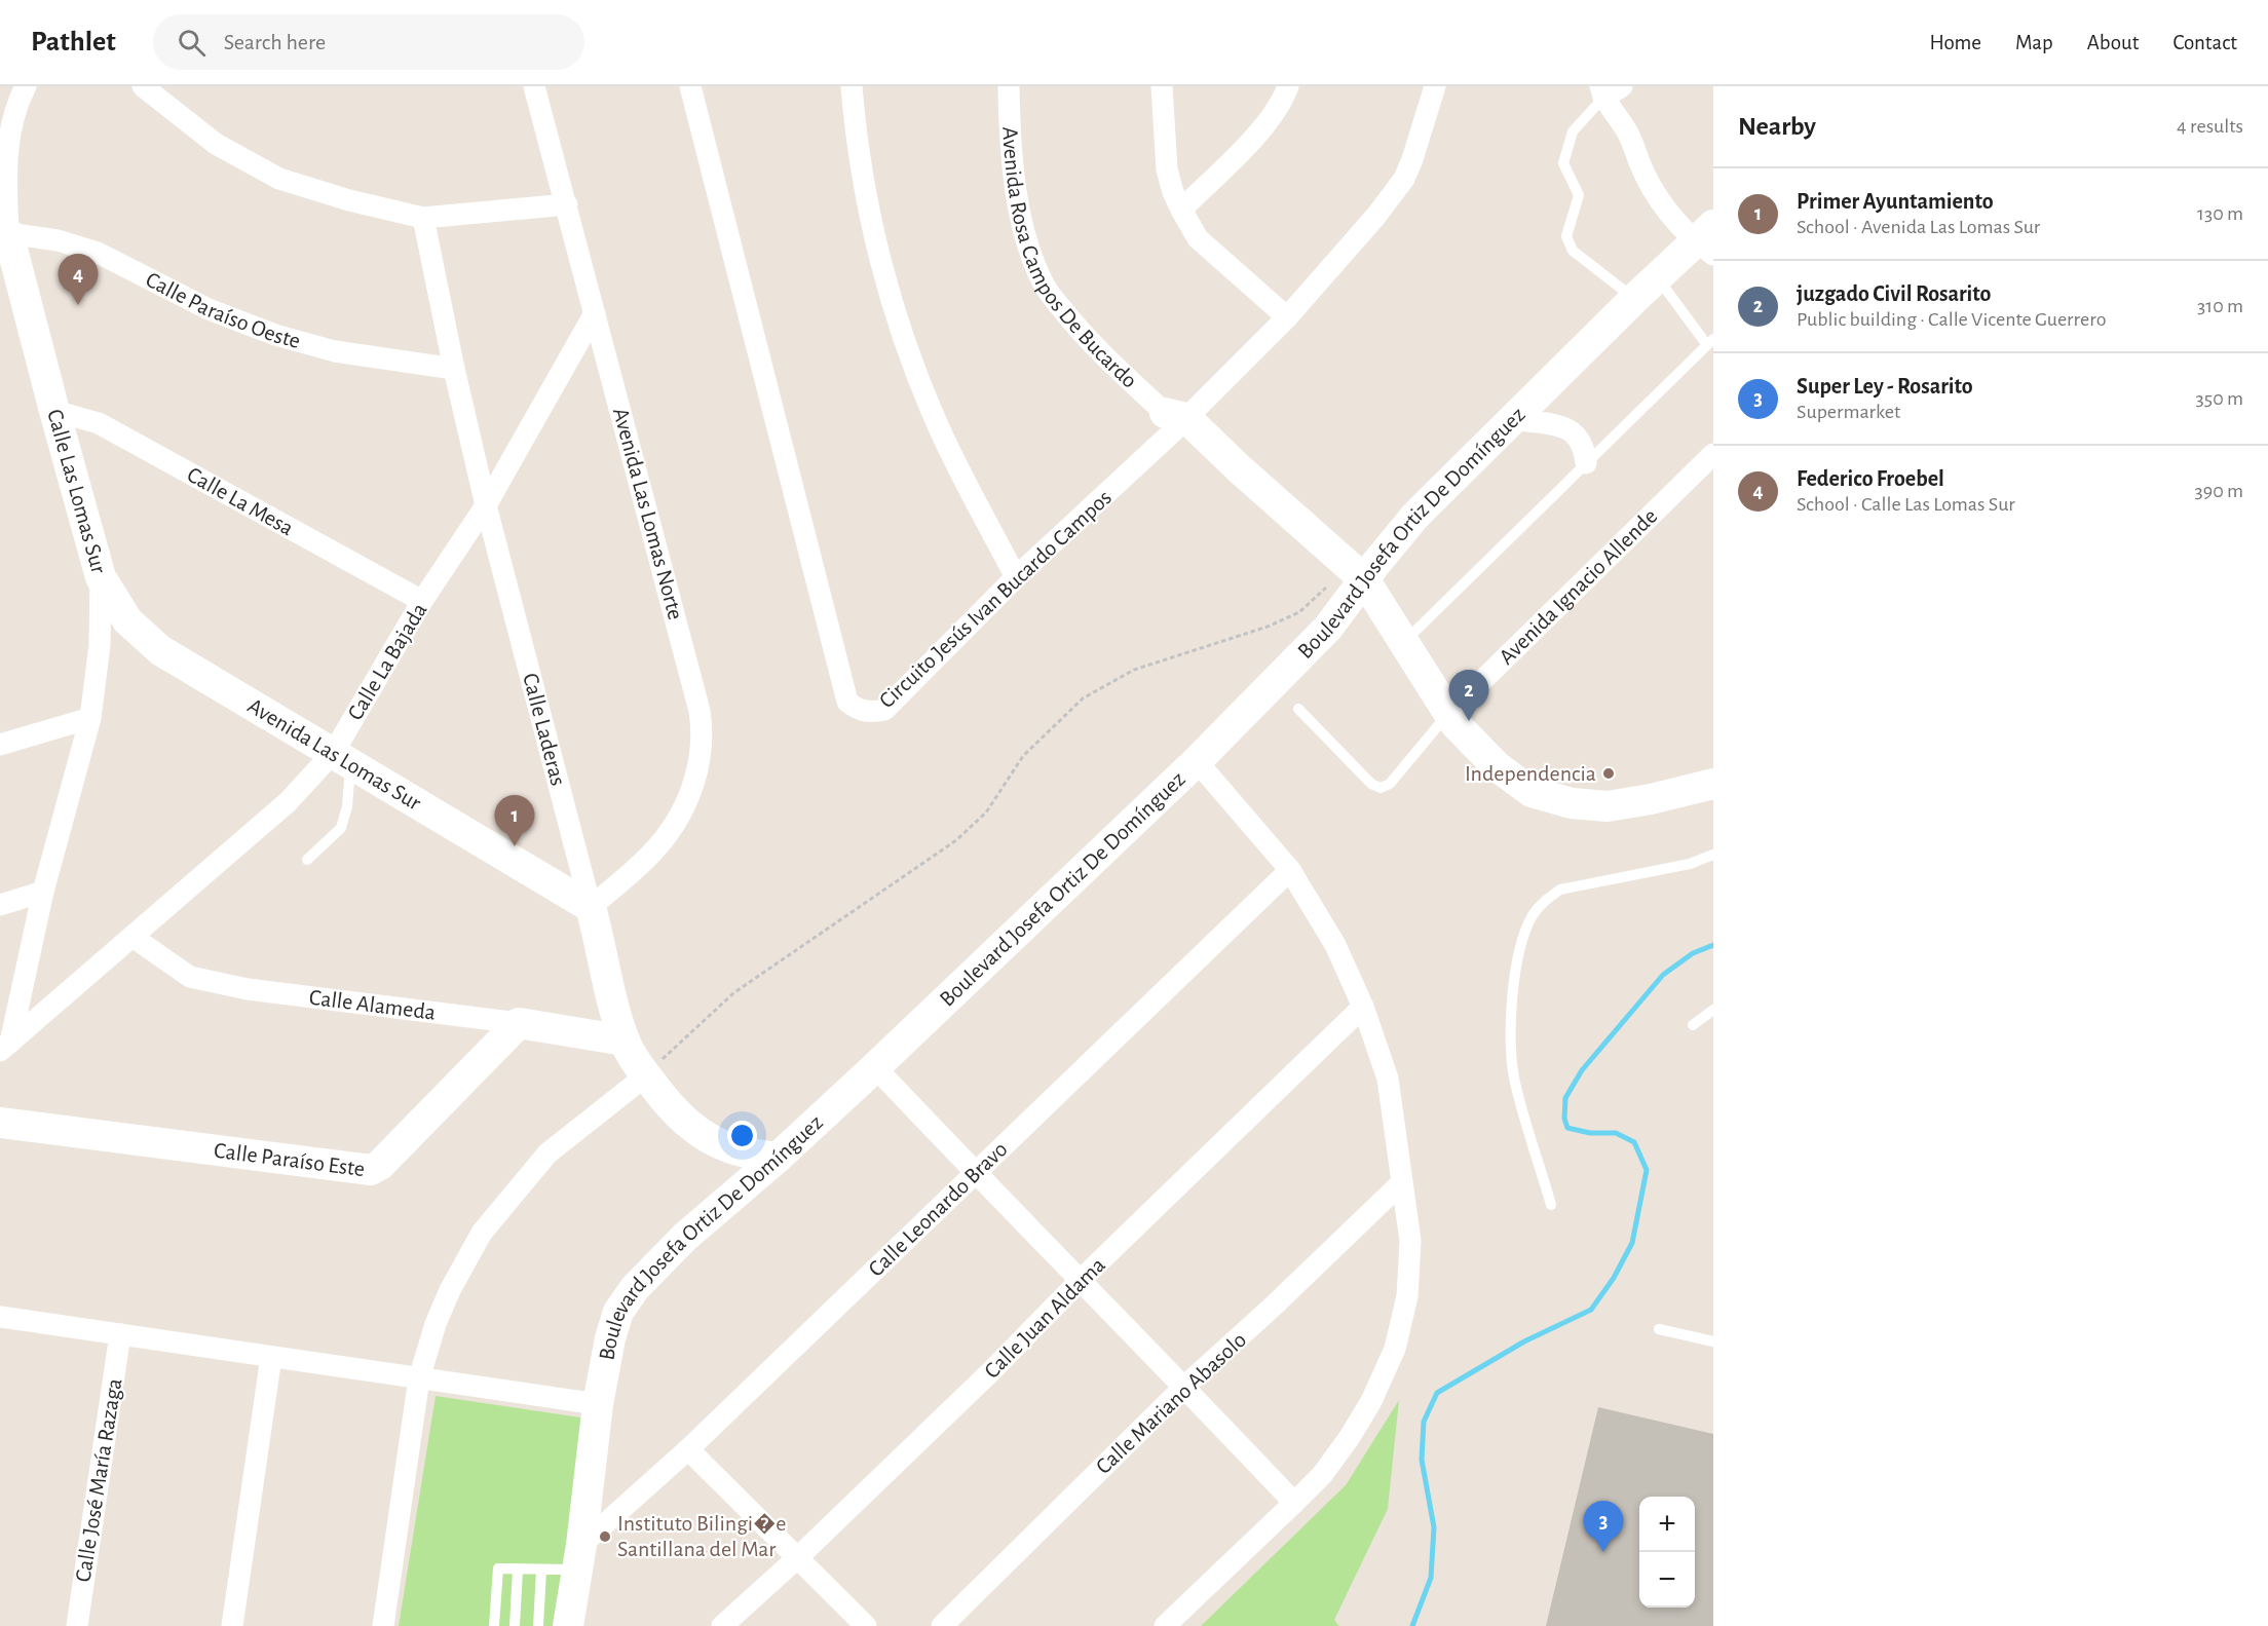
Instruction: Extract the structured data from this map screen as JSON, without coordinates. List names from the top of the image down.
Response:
{
  "streets": {
    "street": [
      "Avenida Rosa Campos De Bucardo",
      "Calle Paraíso Oeste",
      "Calle Las Lomas Sur",
      "Calle La Mesa",
      "Avenida Las Lomas Norte",
      "Boulevard Josefa Ortiz De Domínguez",
      "Avenida Ignacio Allende",
      "Circuito Jesús Ivan Bucardo Campos",
      "Calle La Bajada",
      "Calle Laderas",
      "Avenida Las Lomas Sur",
      "Calle Alameda",
      "Calle Paraíso Este",
      "Calle Leonardo Bravo",
      "Calle Juan Aldama",
      "Calle Mariano Abasolo",
      "Calle José María Razaga"
    ]
  },
  "crossings": [
    ["Avenida Rosa Campos De Bucardo", "Boulevard Josefa Ortiz De Domínguez"],
    ["Avenida Rosa Campos De Bucardo", "Circuito Jesús Ivan Bucardo Campos"],
    ["Calle Paraíso Oeste", "Calle Las Lomas Sur"],
    ["Calle Paraíso Oeste", "Calle Laderas"],
    ["Calle Las Lomas Sur", "Calle La Mesa"],
    ["Calle Las Lomas Sur", "Calle La Bajada"],
    ["Calle Las Lomas Sur", "Avenida Las Lomas Sur"],
    ["Calle La Mesa", "Calle La Bajada"],
    ["Avenida Las Lomas Norte", "Calle La Bajada"],
    ["Avenida Las Lomas Norte", "Calle Laderas"],
    ["Avenida Las Lomas Norte", "Avenida Las Lomas Sur"],
    ["Boulevard Josefa Ortiz De Domínguez", "Calle Laderas"],
    ["Boulevard Josefa Ortiz De Domínguez", "Calle Leonardo Bravo"],
    ["Calle La Bajada", "Calle Laderas"],
    ["Calle La Bajada", "Avenida Las Lomas Sur"],
    ["Calle La Bajada", "Calle Alameda"],
    ["Calle Laderas", "Avenida Las Lomas Sur"],
    ["Calle Laderas", "Calle Alameda"],
    ["Calle Alameda", "Calle Paraíso Este"]
  ],
  "places": ["Independencia", "Instituto Bilingi�e Santillana del Mar"],
  "page": {
    "header": "Pathlet",
    "search": "Search here",
    "nav": [
      "Home",
      "Map",
      "About",
      "Contact"
    ],
    "heading": ["Nearby", "4 results"],
    "list": [
      {
        "mark": "1",
        "name": "Primer Ayuntamiento",
        "note": "School · Avenida Las Lomas Sur",
        "value": "130 m"
      },
      {
        "mark": "2",
        "name": "juzgado Civil Rosarito",
        "note": "Public building · Calle Vicente Guerrero",
        "value": "310 m"
      },
      {
        "mark": "3",
        "name": "Super Ley - Rosarito",
        "note": "Supermarket",
        "value": "350 m"
      },
      {
        "mark": "4",
        "name": "Federico Froebel",
        "note": "School · Calle Las Lomas Sur",
        "value": "390 m"
      }
    ],
    "pins": [
      "4",
      "2",
      "1",
      "3"
    ],
    "map_buttons": ["+", "−"]
  }
}
